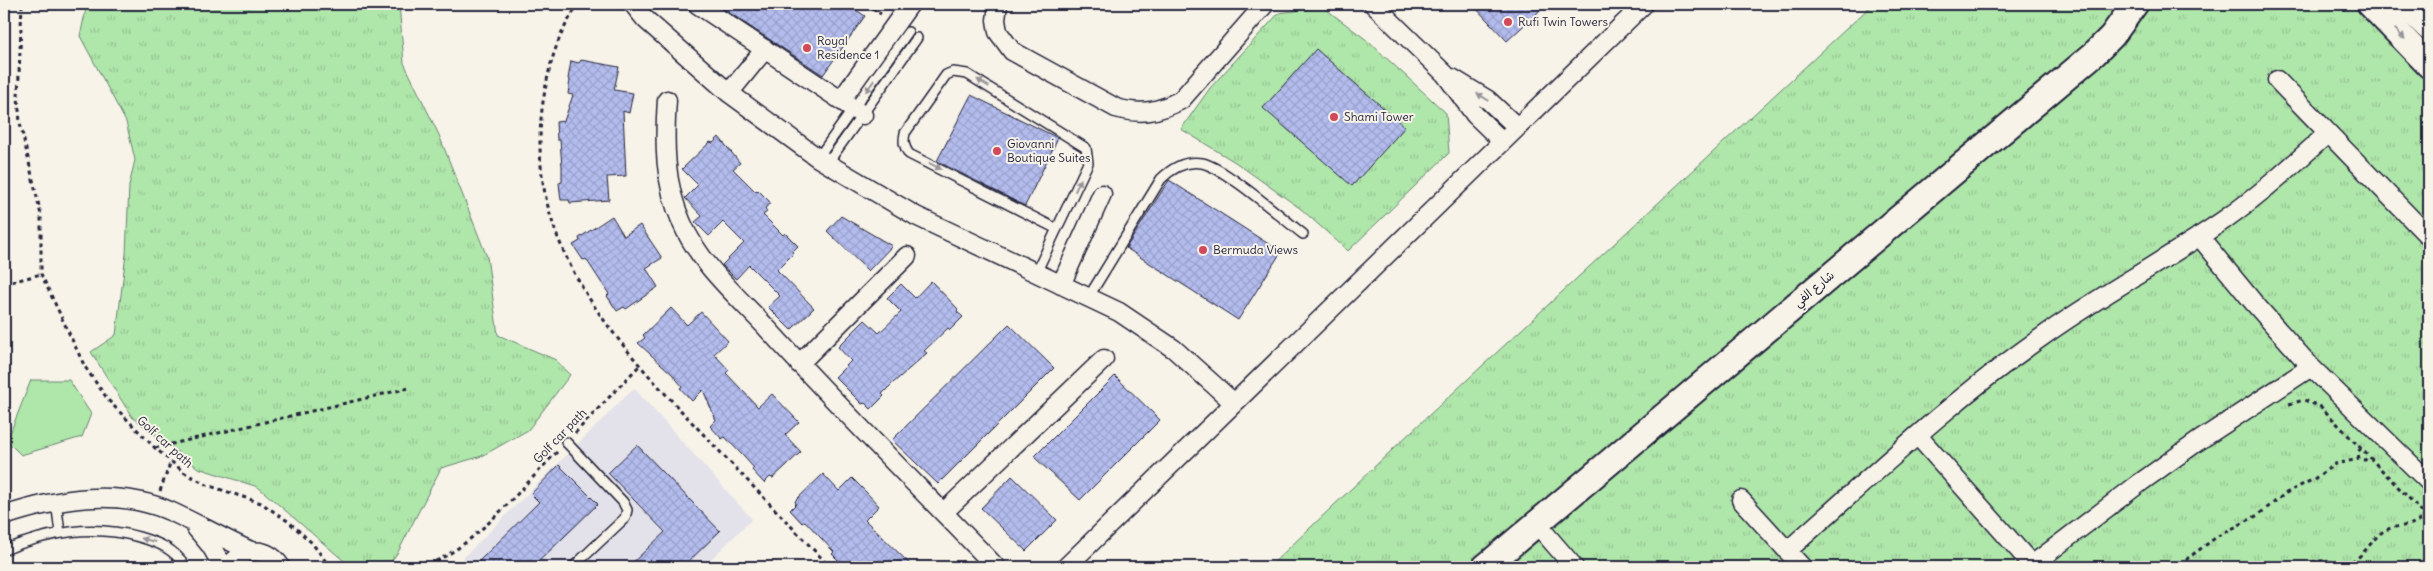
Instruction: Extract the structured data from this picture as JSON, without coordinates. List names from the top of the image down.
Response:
{
  "streets": {
    "street": ["شارع الفي"],
    "path": ["Golf car path"]
  },
  "places": [
    "Rufi Twin Towers",
    "Royal Residence 1",
    "Shami Tower",
    "Giovanni Boutique Suites",
    "Bermuda Views"
  ]
}
